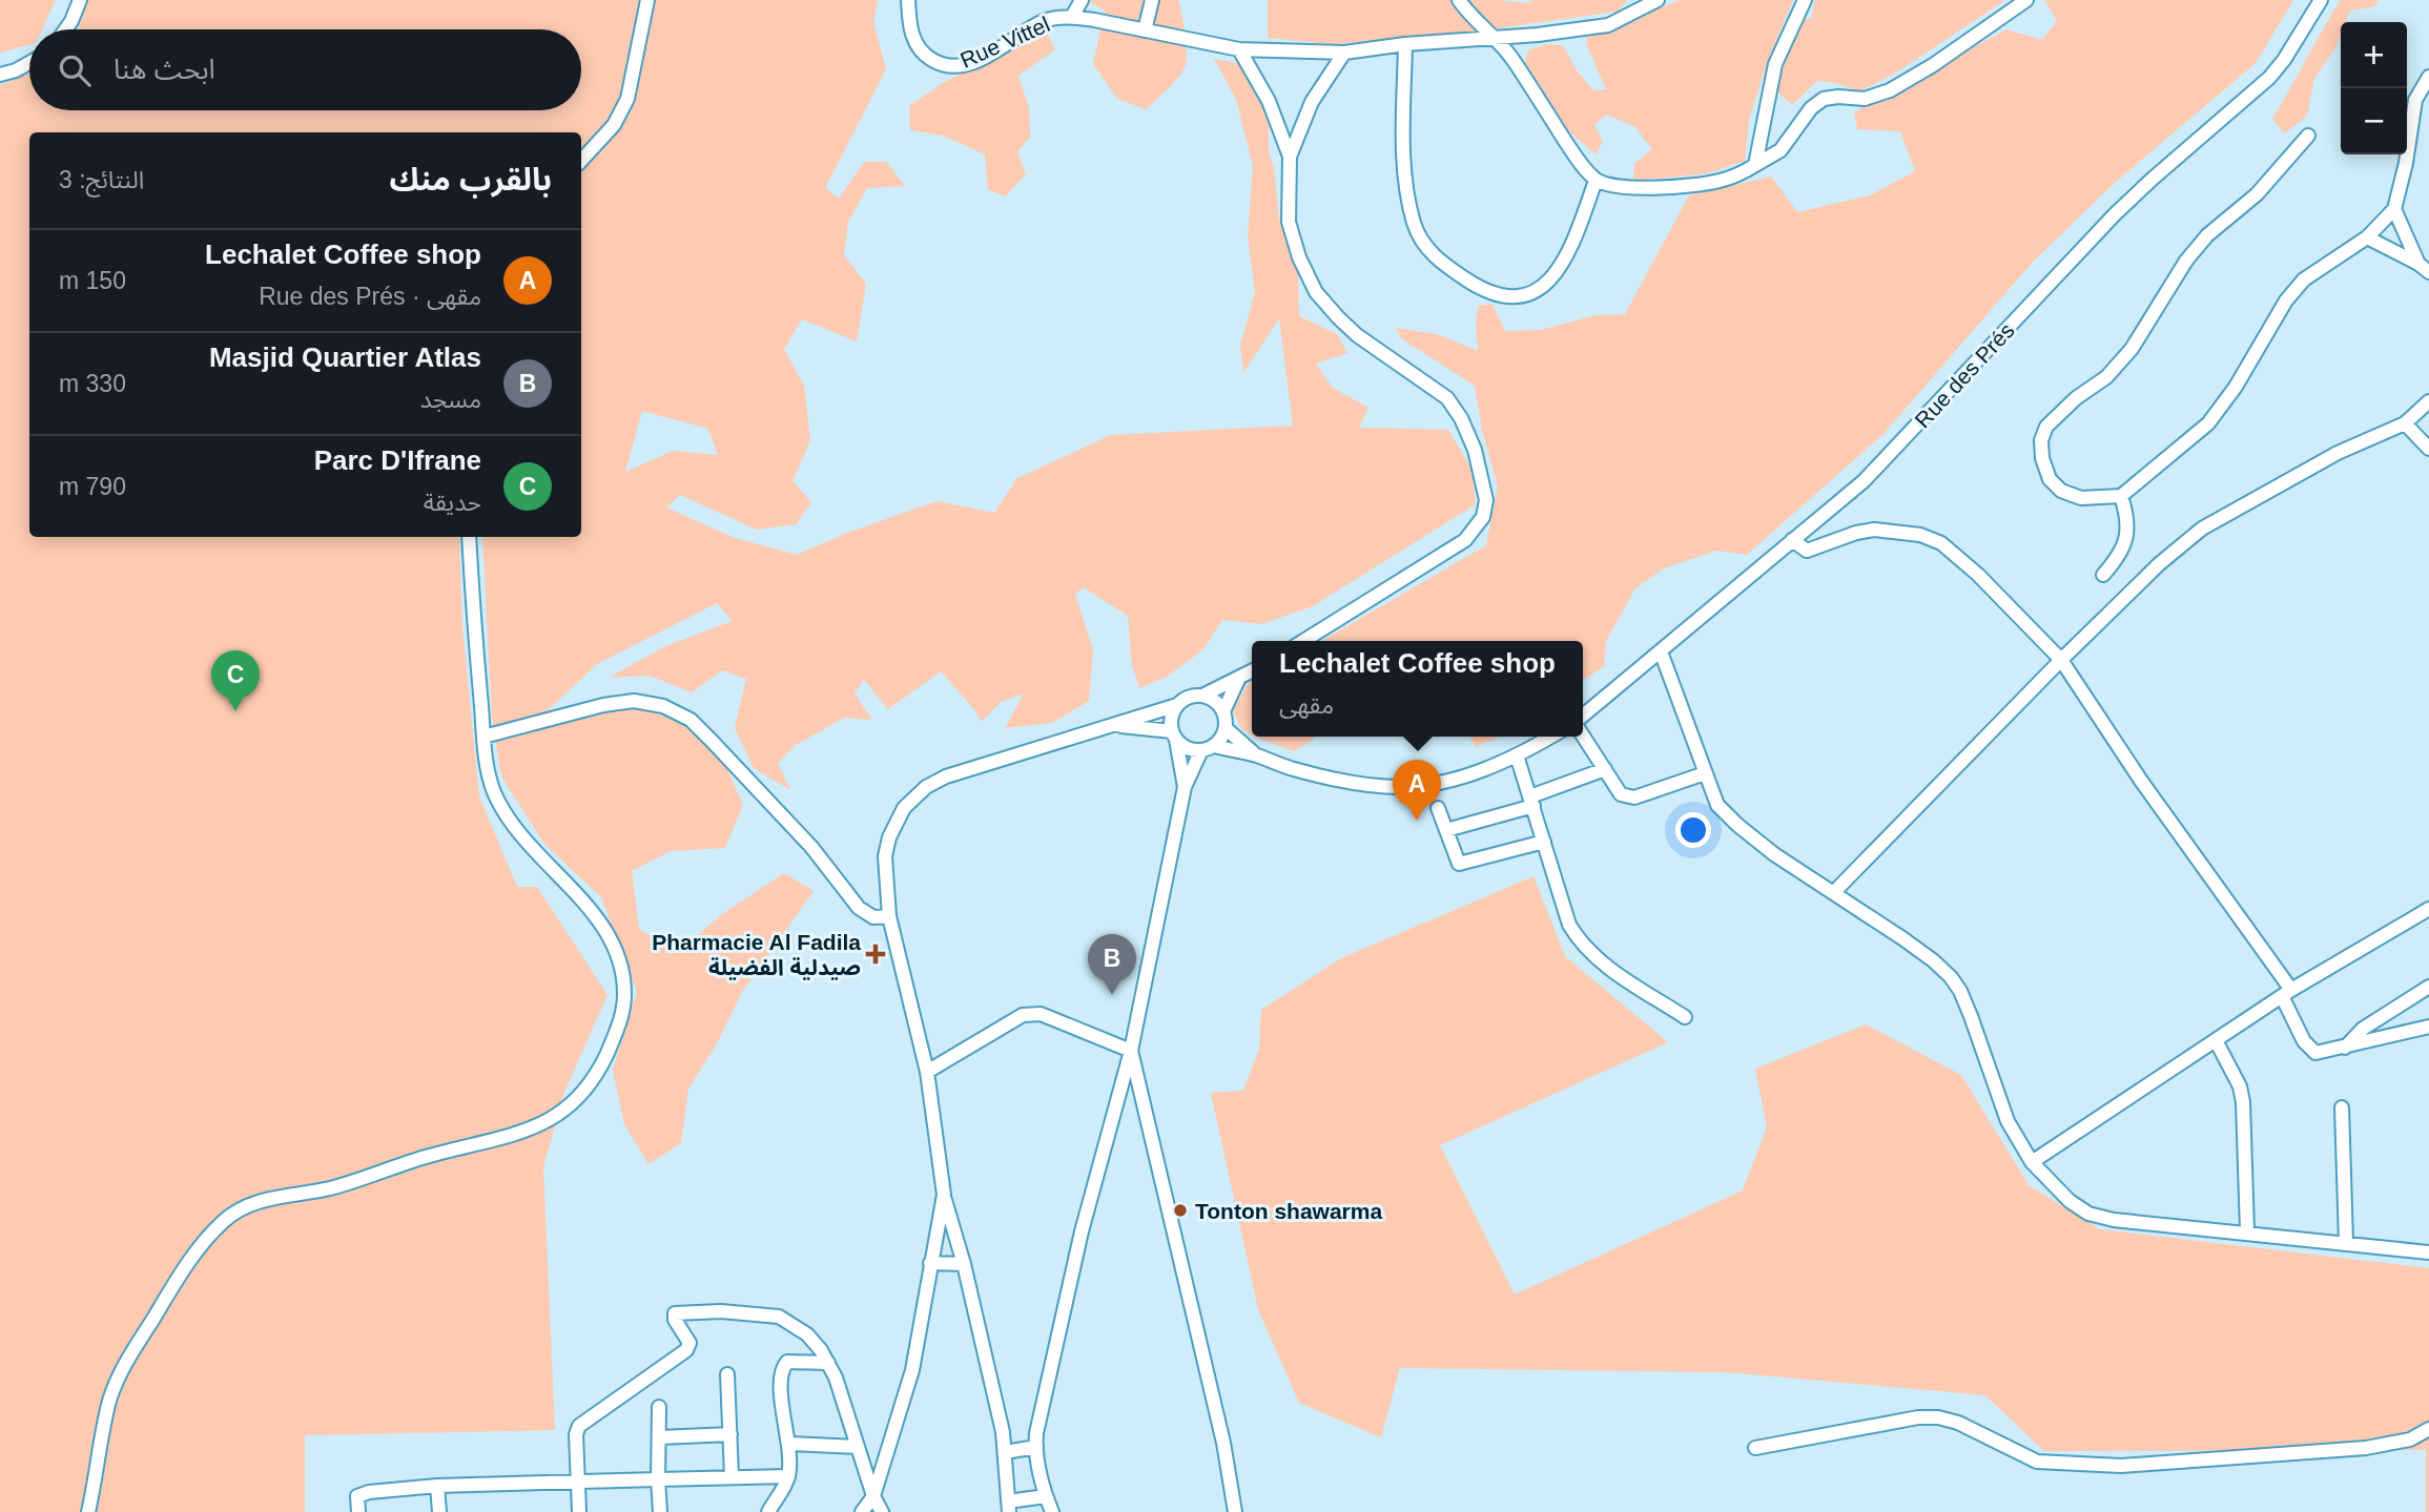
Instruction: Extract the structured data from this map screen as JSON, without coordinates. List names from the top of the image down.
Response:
{
  "streets": {
    "street": ["Rue Vittel", "Rue des Prés"]
  },
  "places": {
    "health": ["Pharmacie Al Fadila صيدلية الفضيلة"],
    "other": ["Tonton shawarma"]
  },
  "page": {
    "map_buttons": ["+", "−"],
    "search": "ابحث هنا",
    "heading": ["بالقرب منك", "النتائج: 3"],
    "list": [
      {
        "mark": "A",
        "name": "Lechalet Coffee shop",
        "note": "مقهى · Rue des Prés",
        "value": "150 m"
      },
      {
        "mark": "B",
        "name": "Masjid Quartier Atlas",
        "note": "مسجد",
        "value": "330 m"
      },
      {
        "mark": "C",
        "name": "Parc D'Ifrane",
        "note": "حديقة",
        "value": "790 m"
      }
    ],
    "popup": ["Lechalet Coffee shop", "مقهى"],
    "pins": ["C", "A", "B"]
  }
}
